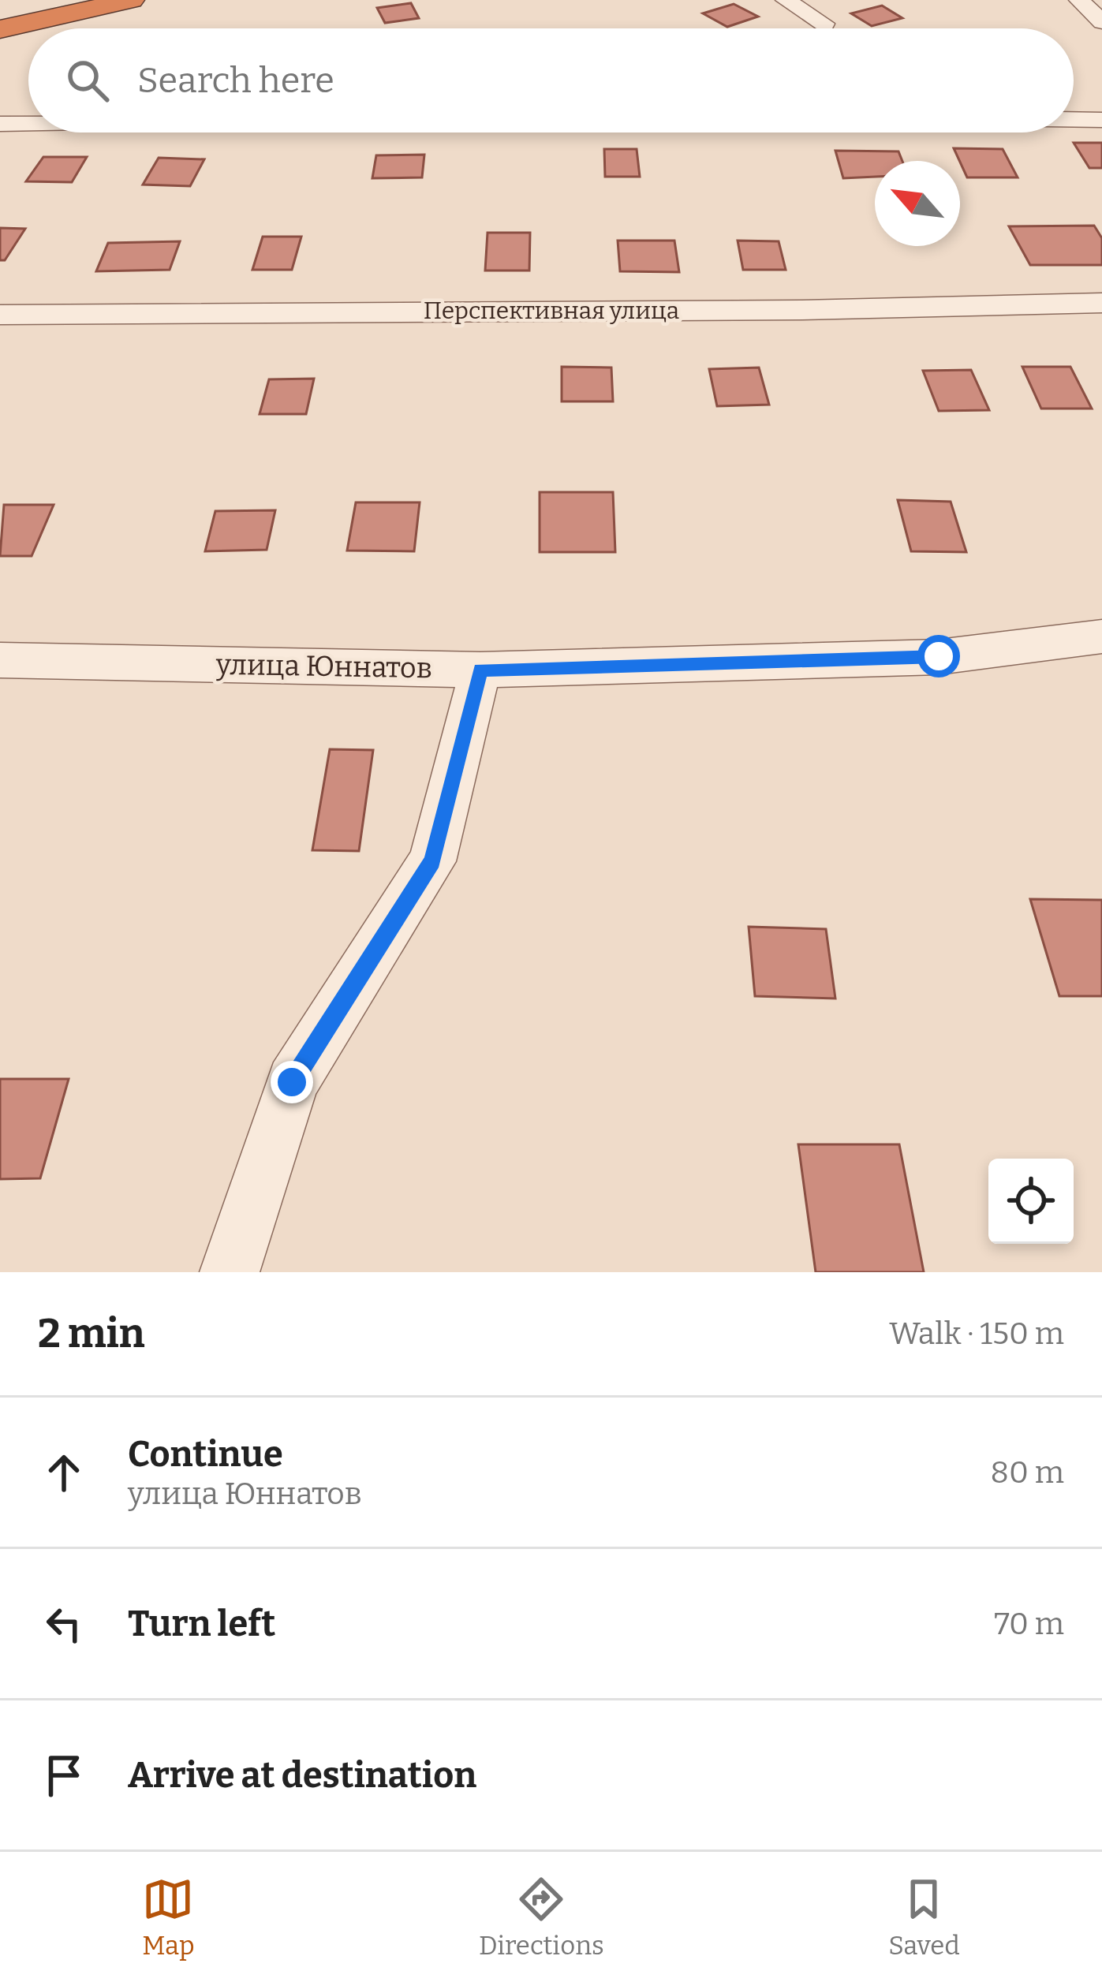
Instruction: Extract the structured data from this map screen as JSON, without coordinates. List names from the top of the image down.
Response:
{
  "streets": {
    "street": ["Перспективная улица", "улица Юннатов"]
  },
  "north": "top left",
  "page": {
    "search": "Search here",
    "heading": ["2 min", "Walk · 150 m"],
    "list": [
      ["Continue", "улица Юннатов", "80 m"],
      ["Turn left", "70 m"],
      "Arrive at destination"
    ],
    "nav": ["Map", "Directions", "Saved"]
  }
}
